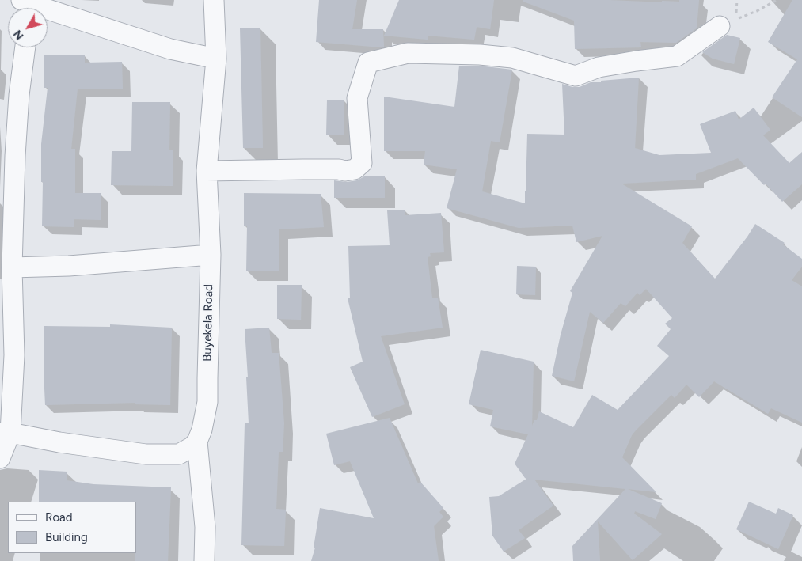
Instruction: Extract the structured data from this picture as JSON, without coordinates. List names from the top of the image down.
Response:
{
  "streets": {
    "street": ["Buyekela Road"]
  },
  "legend": ["Road", "Building"],
  "north": "bottom left"
}
